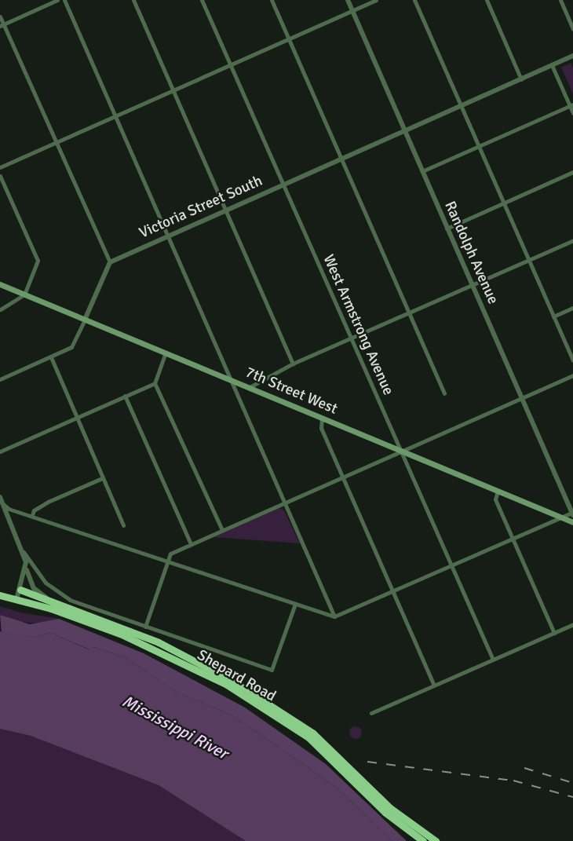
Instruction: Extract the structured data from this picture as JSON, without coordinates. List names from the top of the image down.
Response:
{
  "streets": {
    "highway": ["Shepard Road"],
    "main road": ["7th Street West"],
    "street": ["Victoria Street South", "Randolph Avenue", "West Armstrong Avenue"]
  },
  "crossings": [
    ["Victoria Street South", "Randolph Avenue"],
    ["Victoria Street South", "West Armstrong Avenue"],
    ["West Armstrong Avenue", "7th Street West"]
  ],
  "water": ["Mississippi River"]
}
